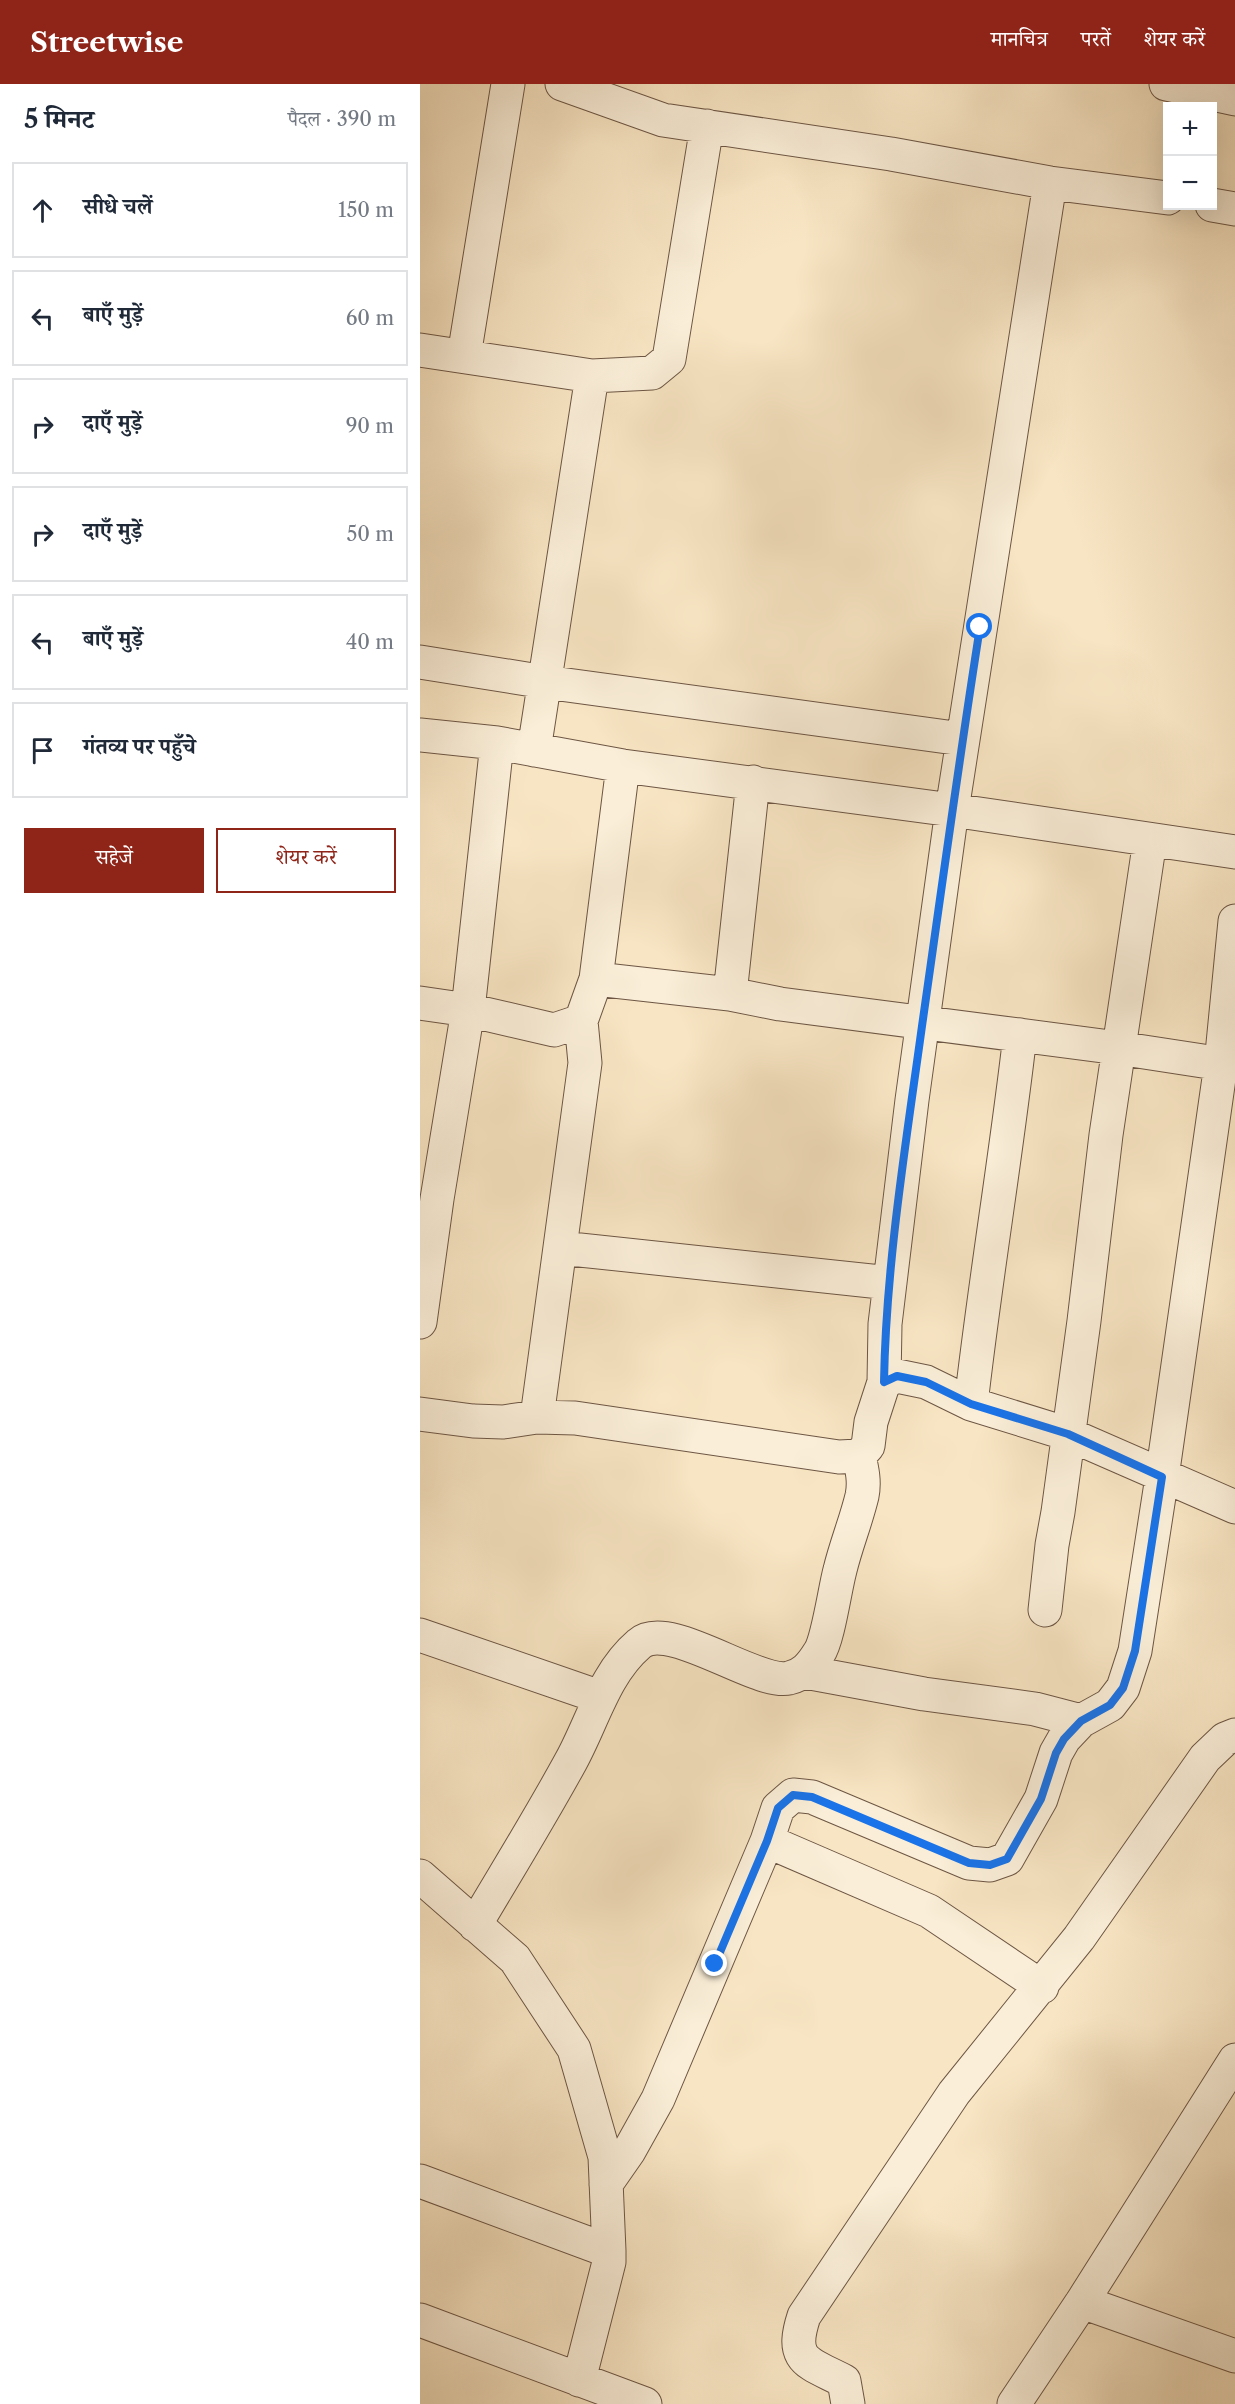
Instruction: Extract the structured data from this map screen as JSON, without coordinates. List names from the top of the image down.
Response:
{
  "page": {
    "header": "Streetwise",
    "nav": ["मानचित्र", "परतें", "शेयर करें"],
    "heading": ["5 मिनट", "पैदल · 390 m"],
    "map_buttons": ["+", "−"],
    "list": [
      ["सीधे चलें", "150 m"],
      ["बाएँ मुड़ें", "60 m"],
      ["दाएँ मुड़ें", "90 m"],
      ["दाएँ मुड़ें", "50 m"],
      ["बाएँ मुड़ें", "40 m"],
      "गंतव्य पर पहुँचे"
    ],
    "buttons": ["सहेजें", "शेयर करें"]
  }
}
